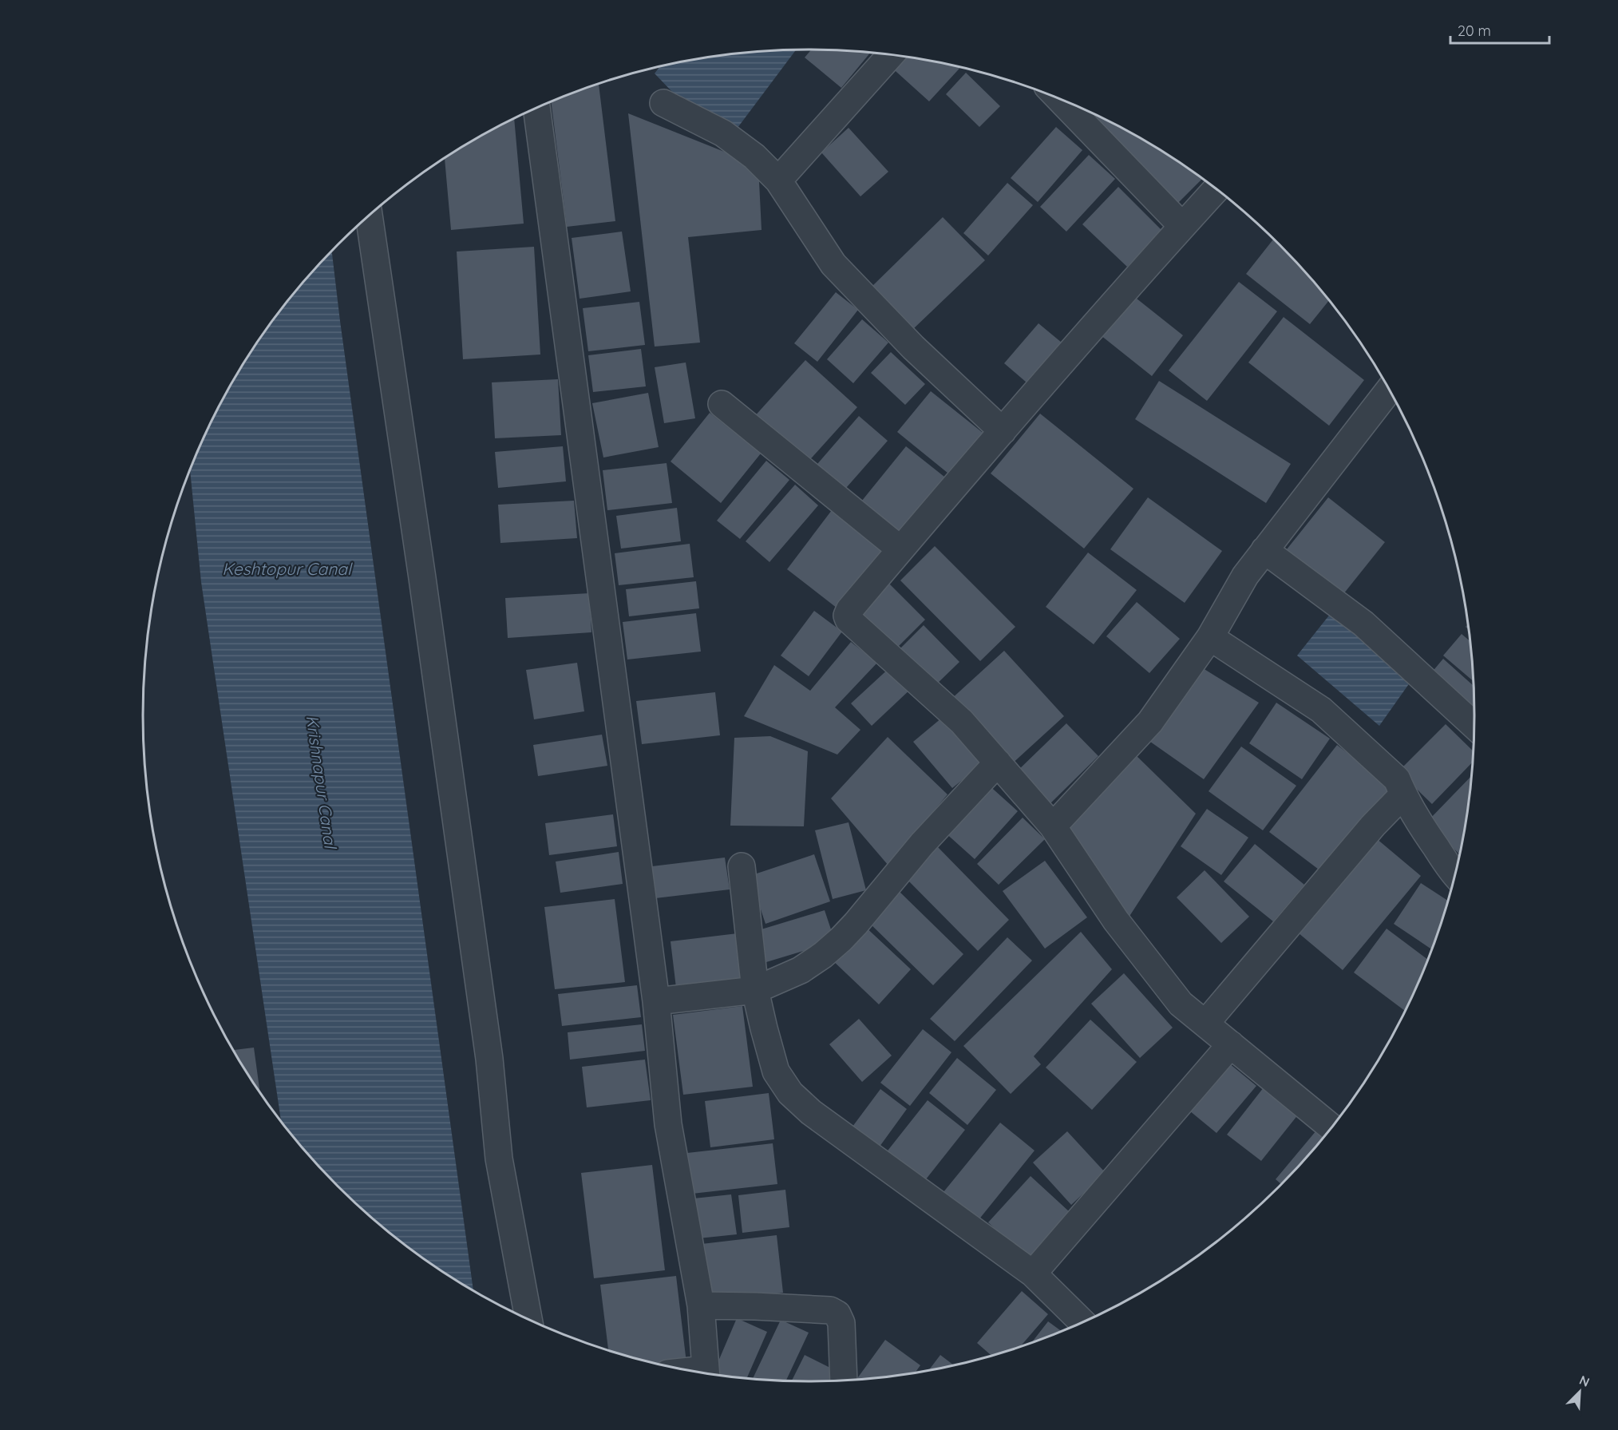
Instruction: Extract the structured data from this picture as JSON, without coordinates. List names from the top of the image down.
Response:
{
  "water": ["Keshtopur Canal", "Krishnapur Canal"],
  "scale_bar": "20 m",
  "north": "top right"
}
